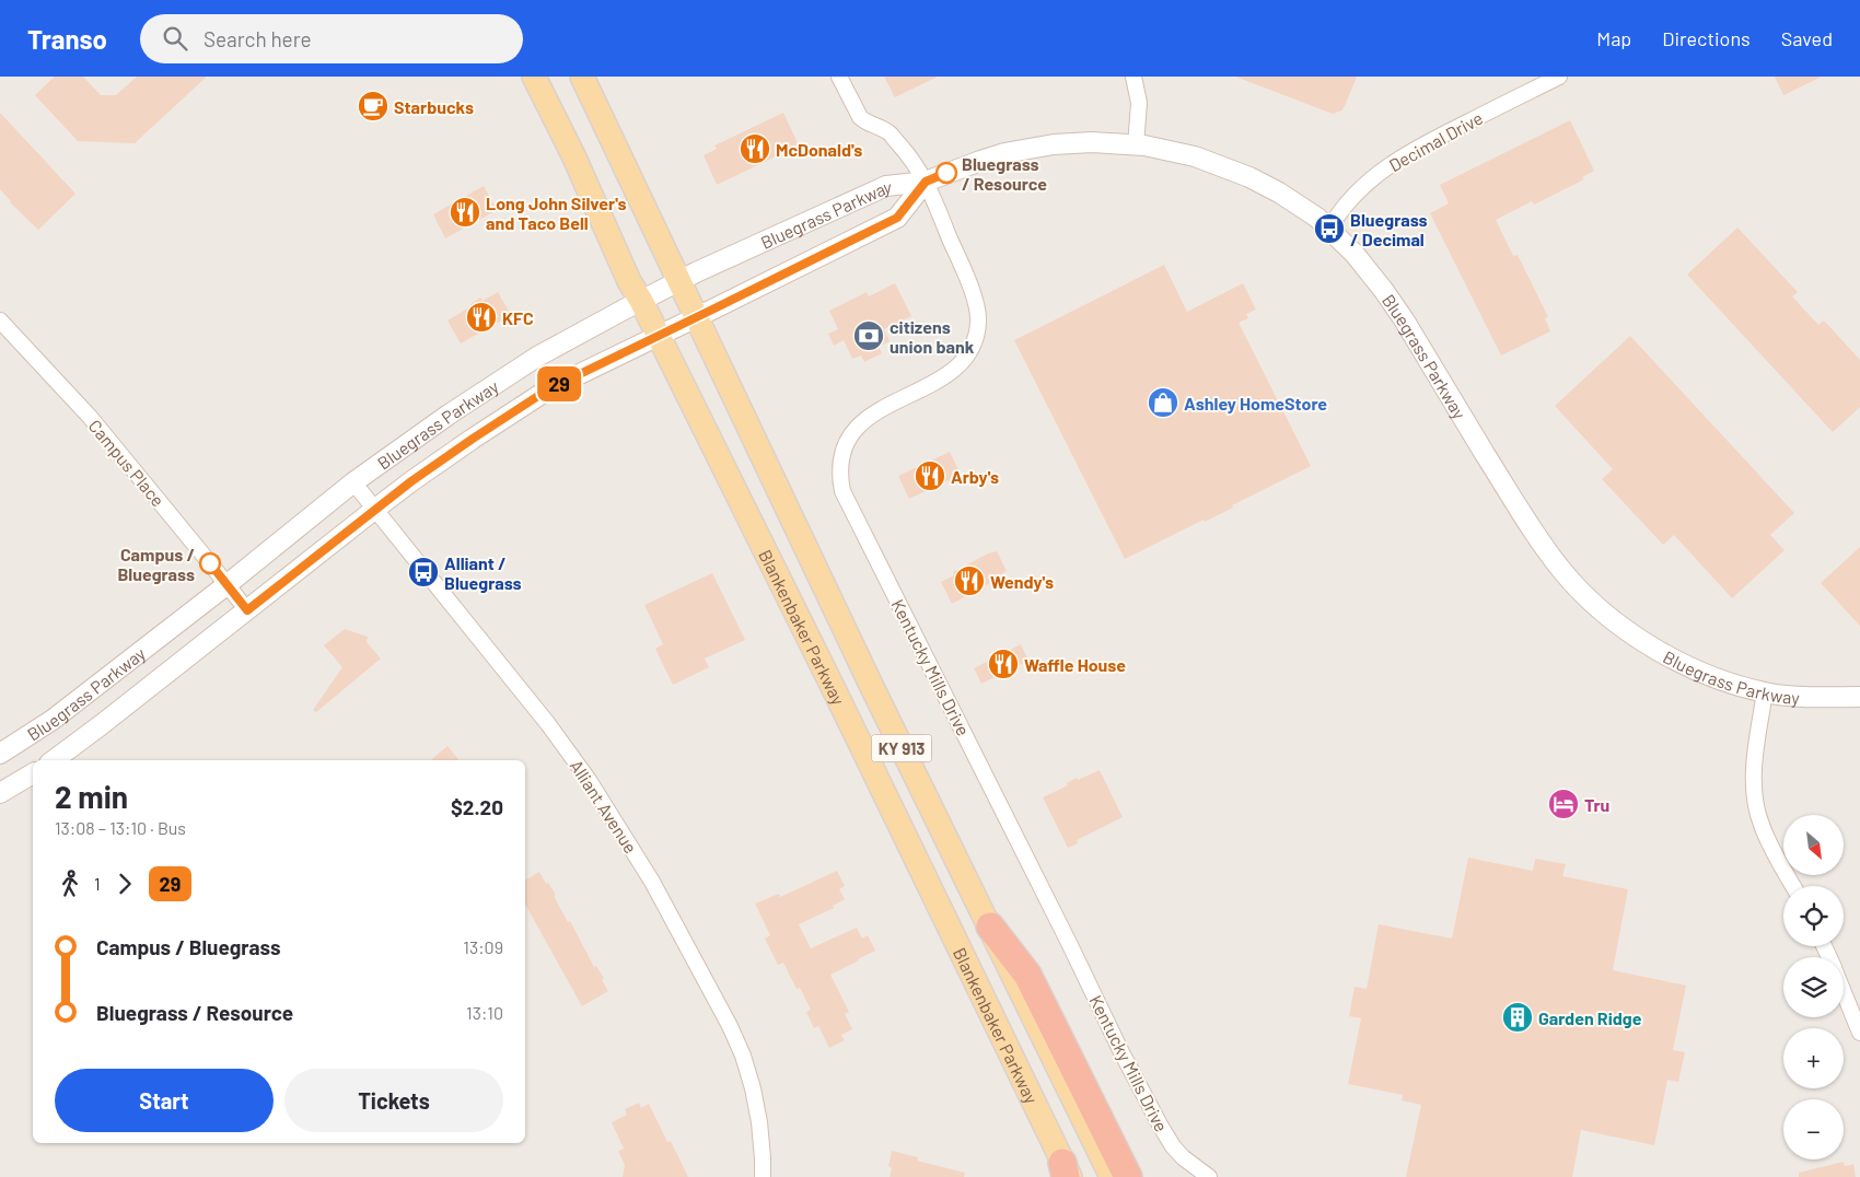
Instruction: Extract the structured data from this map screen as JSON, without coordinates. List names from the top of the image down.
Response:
{
  "streets": {
    "main road": ["Blankenbaker Parkway", "KY 913"],
    "street": [
      "Decimal Drive",
      "Bluegrass Parkway",
      "Campus Place",
      "Kentucky Mills Drive",
      "Alliant Avenue"
    ]
  },
  "crossings": [
    ["Decimal Drive", "Bluegrass Parkway"],
    ["Bluegrass Parkway", "Campus Place"],
    ["Bluegrass Parkway", "Blankenbaker Parkway"],
    ["Bluegrass Parkway", "Kentucky Mills Drive"],
    ["Bluegrass Parkway", "Alliant Avenue"]
  ],
  "places": {
    "cafe": ["Starbucks"],
    "restaurant": [
      "McDonald's",
      "Long John Silver's and Taco Bell",
      "KFC",
      "Arby's",
      "Wendy's",
      "Waffle House"
    ],
    "other": ["Bluegrass / Resource", "Campus / Bluegrass"],
    "bus stop": ["Bluegrass / Decimal", "Alliant / Bluegrass"],
    "bank": ["citizens union bank"],
    "shop": ["Ashley HomeStore"],
    "hotel": ["Tru"],
    "building": ["Garden Ridge"]
  },
  "lines": ["bus line 29"],
  "north": "bottom right",
  "page": {
    "header": "Transo",
    "search": "Search here",
    "nav": ["Map", "Directions", "Saved"],
    "on_map": "29",
    "heading": ["2 min", "13:08 – 13:10 · Bus", "$2.20"],
    "map_buttons": ["+", "−"],
    "legs": ["1", "29"],
    "list": [
      {
        "name": "Campus / Bluegrass",
        "value": "13:09"
      },
      {
        "name": "Bluegrass / Resource",
        "value": "13:10"
      }
    ],
    "buttons": ["Start", "Tickets"]
  }
}
